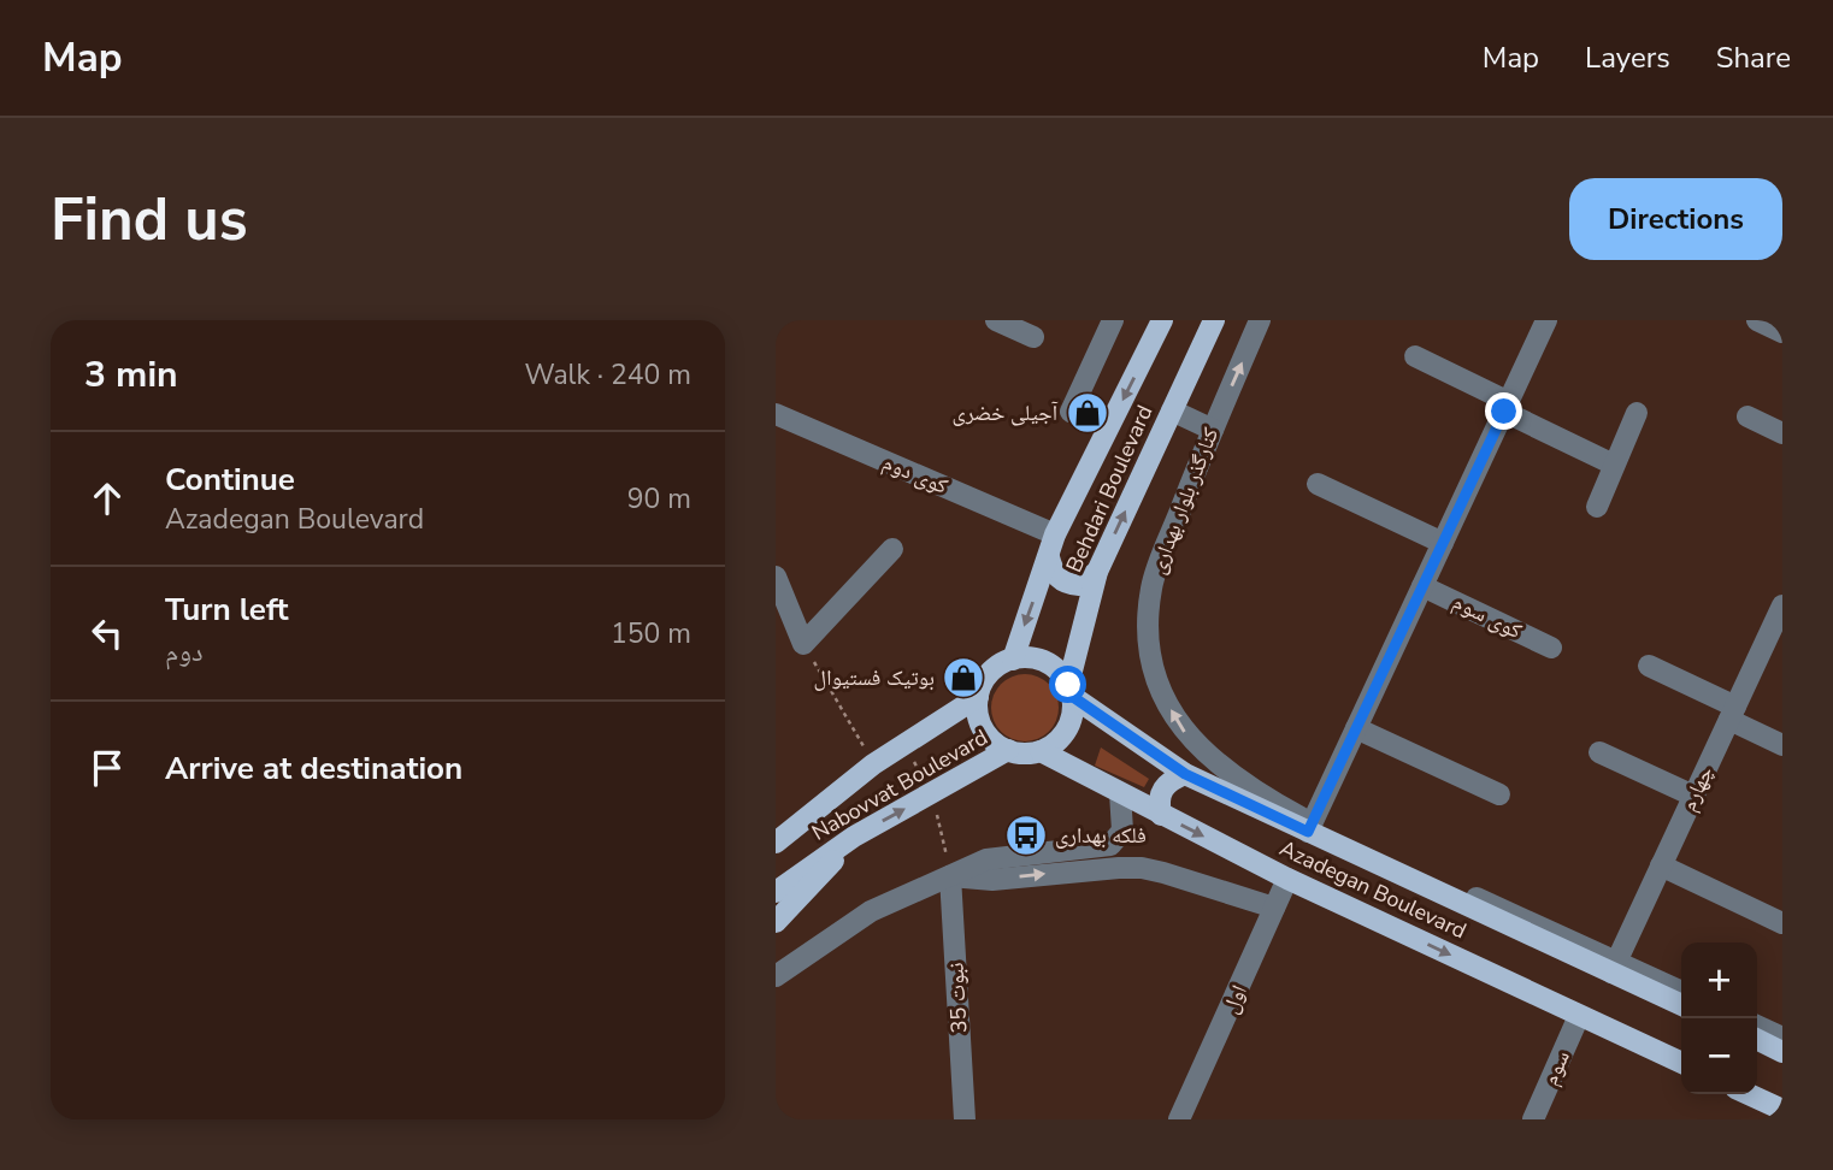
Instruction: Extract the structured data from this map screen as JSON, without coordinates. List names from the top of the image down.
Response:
{
  "streets": {
    "main road": ["Behdari Boulevard", "Nabovvat Boulevard", "Azadegan Boulevard"],
    "street": [
      "کوی دوم",
      "کنارگذر بلوار بهداری",
      "کوی سوم",
      "چهارم",
      "نبوت 35",
      "اول",
      "سوم"
    ]
  },
  "crossings": [
    ["کوی دوم", "Behdari Boulevard"],
    ["Behdari Boulevard", "Nabovvat Boulevard"],
    ["Behdari Boulevard", "Azadegan Boulevard"],
    ["کنارگذر بلوار بهداری", "Azadegan Boulevard"],
    ["Nabovvat Boulevard", "Azadegan Boulevard"],
    ["چهارم", "Azadegan Boulevard"],
    ["Azadegan Boulevard", "اول"],
    ["Azadegan Boulevard", "سوم"]
  ],
  "one_way": ["کنارگذر بلوار بهداری"],
  "places": {
    "shop": ["آجیلی خضری", "بوتیک فستیوال"],
    "bus stop": ["فلکه بهداری"]
  },
  "page": {
    "header": "Map",
    "nav": ["Map", "Layers", "Share"],
    "buttons": "Directions",
    "title": "Find us",
    "heading": ["3 min", "Walk · 240 m"],
    "list": [
      ["Continue", "Azadegan Boulevard", "90 m"],
      ["Turn left", "دوم", "150 m"],
      "Arrive at destination"
    ],
    "map_buttons": ["+", "−"]
  }
}
